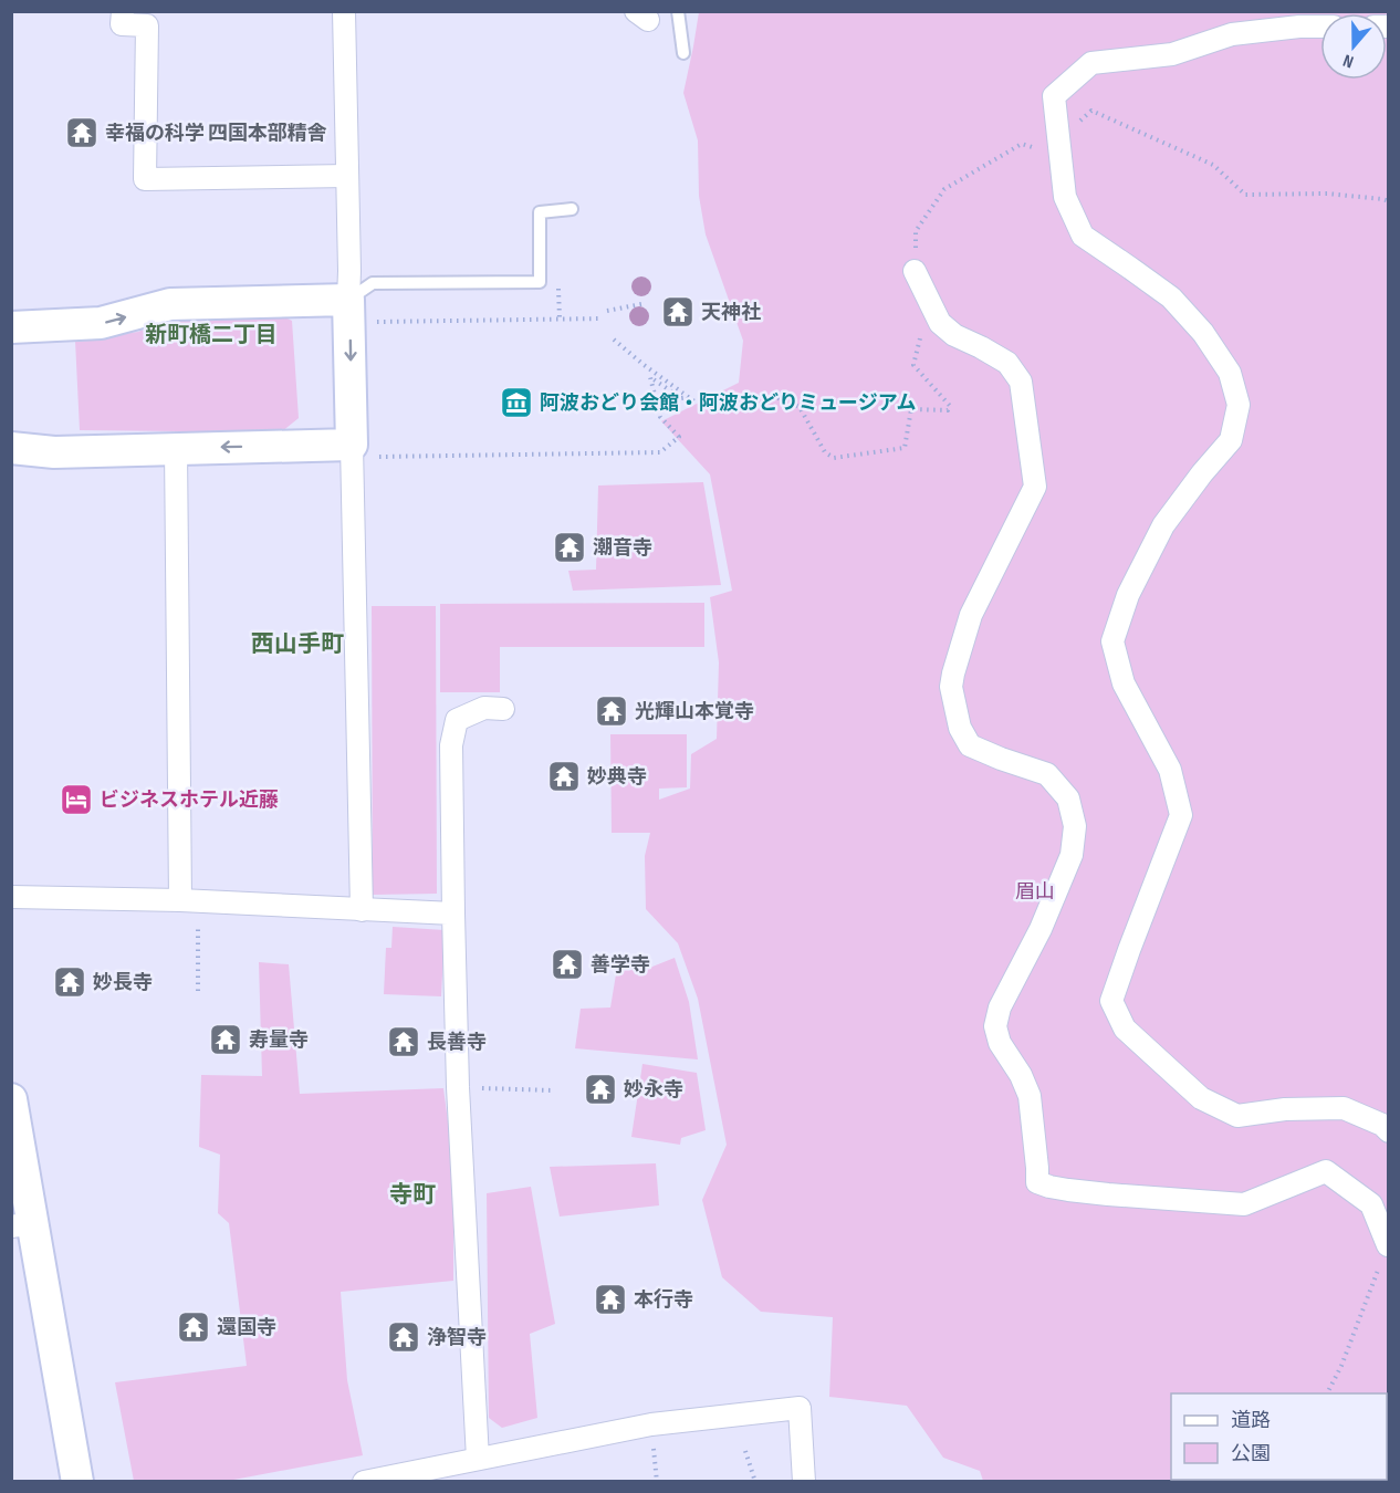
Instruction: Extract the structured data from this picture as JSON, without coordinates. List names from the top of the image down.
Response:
{
  "districts": ["新町橋二丁目", "西山手町", "寺町"],
  "parks": ["眉山"],
  "places": {
    "temple": [
      "幸福の科学 四国本部精舎",
      "天神社",
      "潮音寺",
      "光輝山本覚寺",
      "妙典寺",
      "善学寺",
      "妙長寺",
      "寿量寺",
      "長善寺",
      "妙永寺",
      "本行寺",
      "還国寺",
      "浄智寺"
    ],
    "museum": ["阿波おどり会館・阿波おどりミュージアム"],
    "hotel": ["ビジネスホテル近藤"]
  },
  "legend": ["道路", "公園"],
  "north": "bottom"
}
